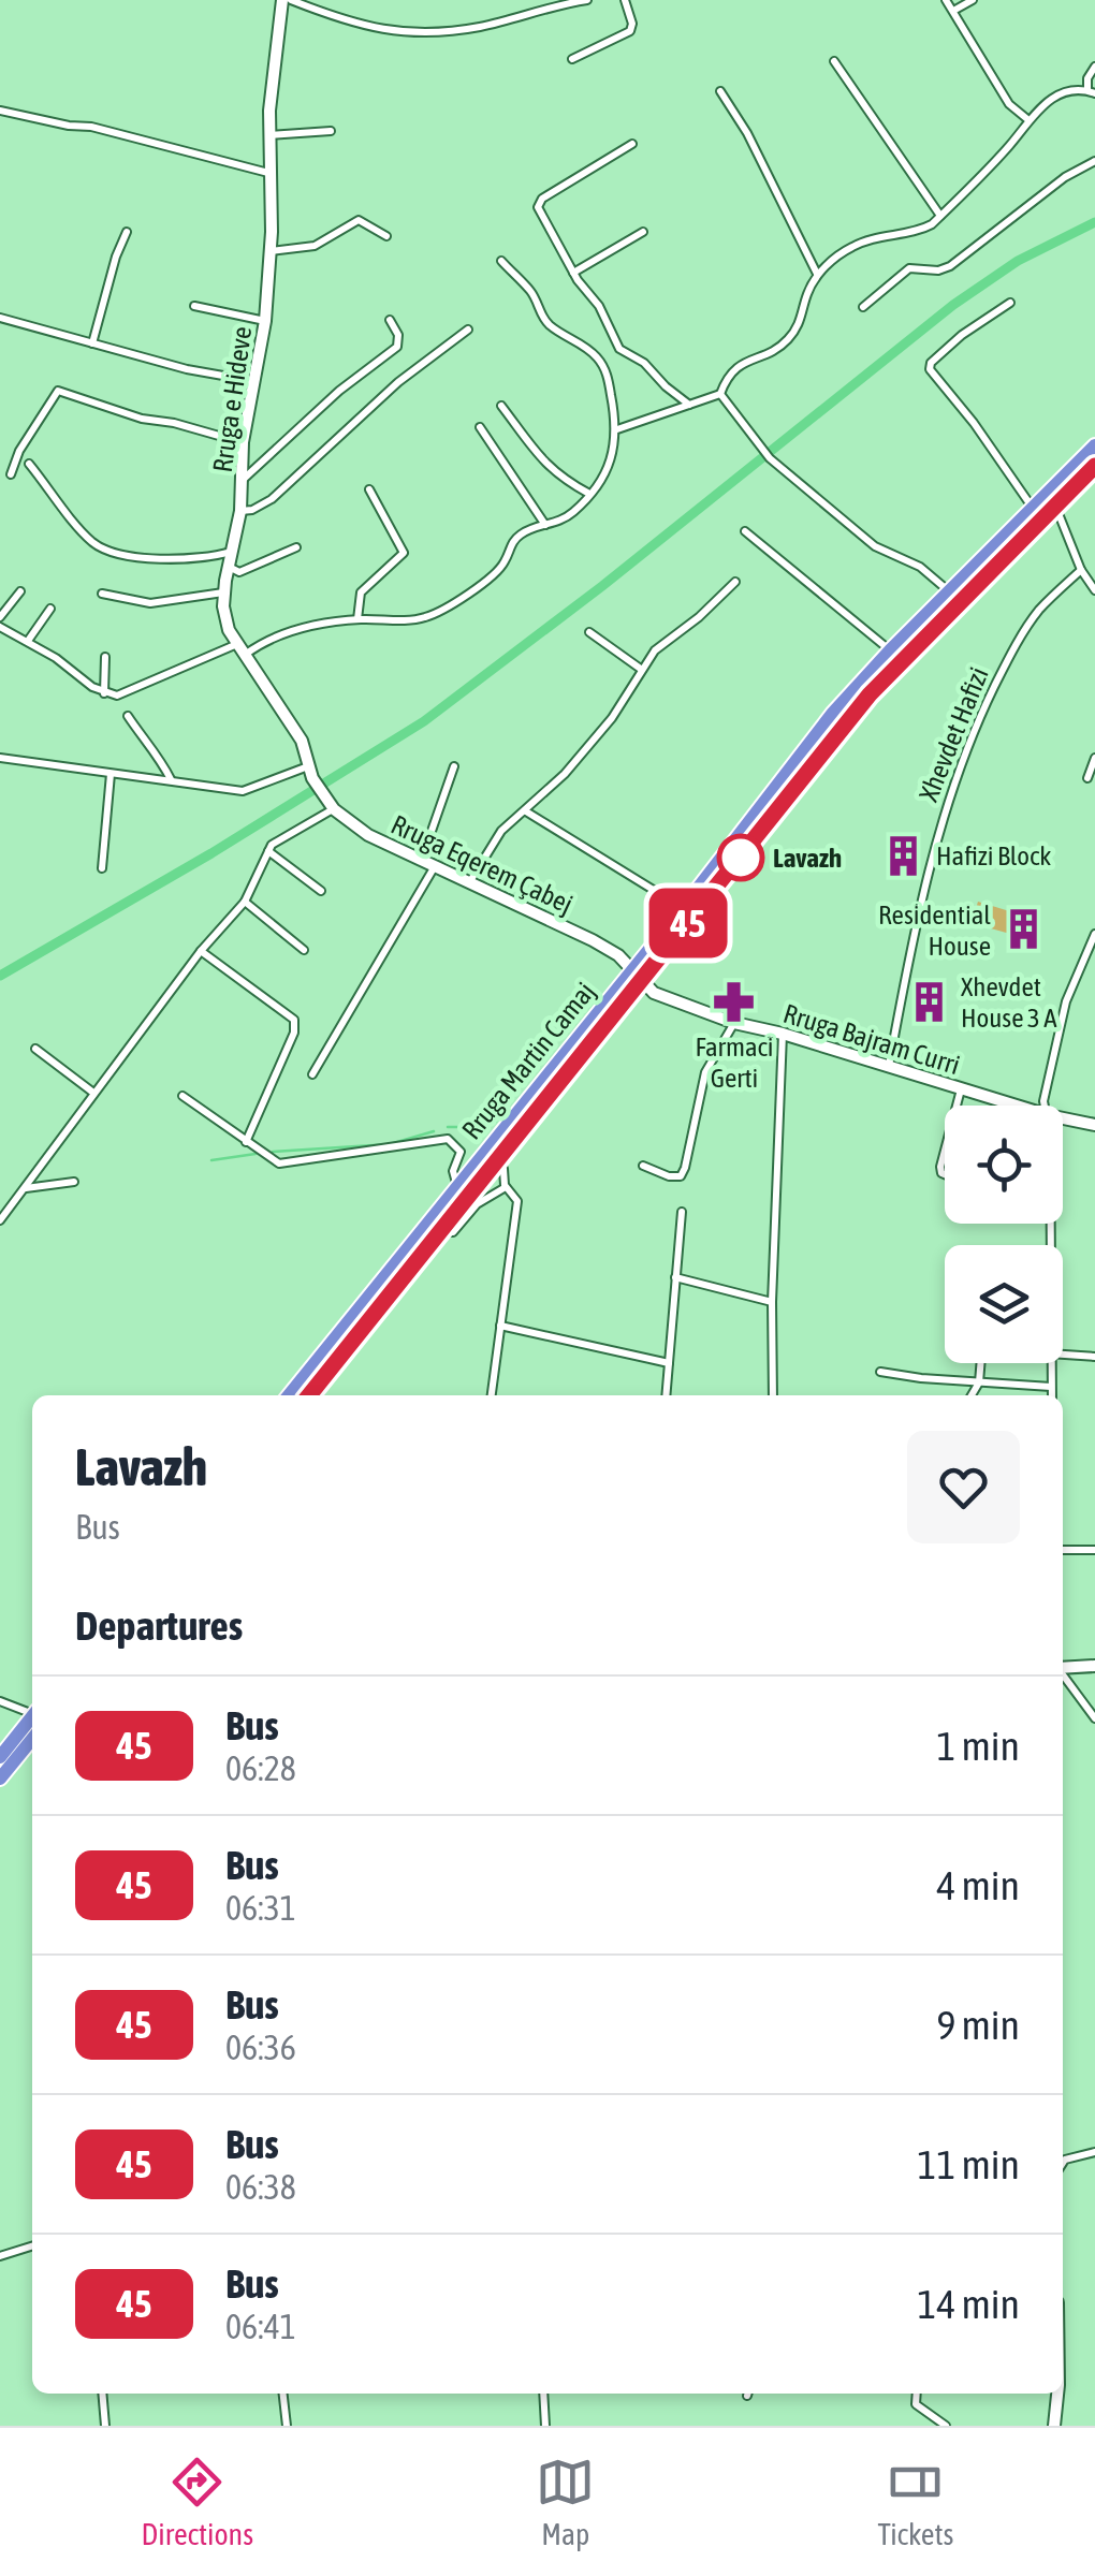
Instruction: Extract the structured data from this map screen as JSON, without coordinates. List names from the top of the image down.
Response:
{
  "streets": {
    "highway": ["Rruga Martin Camaj"],
    "main road": ["Rruga e Hideve", "Rruga Eqerem Çabej", "Rruga Bajram Curri"],
    "street": ["Xhevdet Hafizi"]
  },
  "crossings": [
    ["Rruga e Hideve", "Rruga Eqerem Çabej"],
    ["Xhevdet Hafizi", "Rruga Bajram Curri"],
    ["Rruga Eqerem Çabej", "Rruga Bajram Curri"],
    ["Rruga Eqerem Çabej", "Rruga Martin Camaj"],
    ["Rruga Bajram Curri", "Rruga Martin Camaj"]
  ],
  "places": {
    "building": ["Hafizi Block", "Residential House", "Xhevdet House 3 A"],
    "other": ["Lavazh"],
    "pharmacy": ["Farmaci Gerti"]
  },
  "lines": ["bus line 45"],
  "page": {
    "on_map": "45",
    "heading": [
      ["Lavazh", "Bus"],
      "Departures"
    ],
    "list": [
      {
        "mark": "45",
        "name": "Bus",
        "note": "06:28",
        "value": "1 min"
      },
      {
        "mark": "45",
        "name": "Bus",
        "note": "06:31",
        "value": "4 min"
      },
      {
        "mark": "45",
        "name": "Bus",
        "note": "06:36",
        "value": "9 min"
      },
      {
        "mark": "45",
        "name": "Bus",
        "note": "06:38",
        "value": "11 min"
      },
      {
        "mark": "45",
        "name": "Bus",
        "note": "06:41",
        "value": "14 min"
      }
    ],
    "tabs": ["Directions", "Map", "Tickets"]
  }
}
